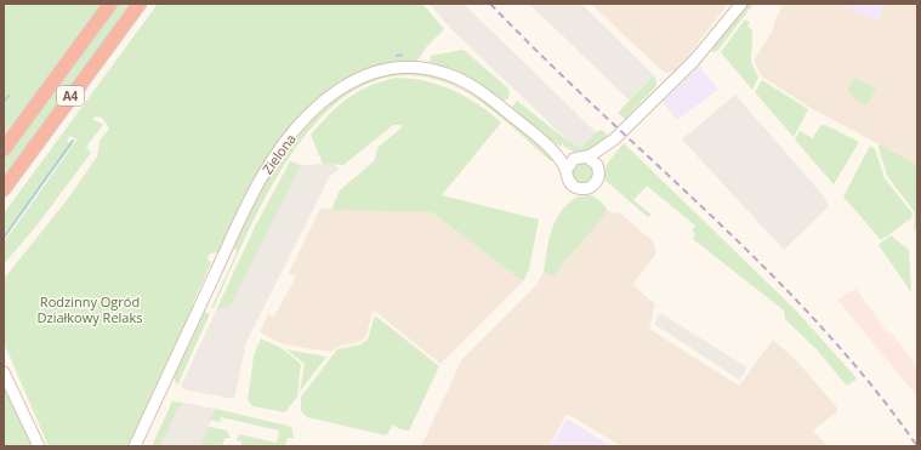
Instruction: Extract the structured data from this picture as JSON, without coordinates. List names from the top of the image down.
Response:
{
  "streets": {
    "highway": ["A4"],
    "main road": ["Zielona"]
  },
  "parks": ["Rodzinny Ogród Działkowy Relaks"]
}
